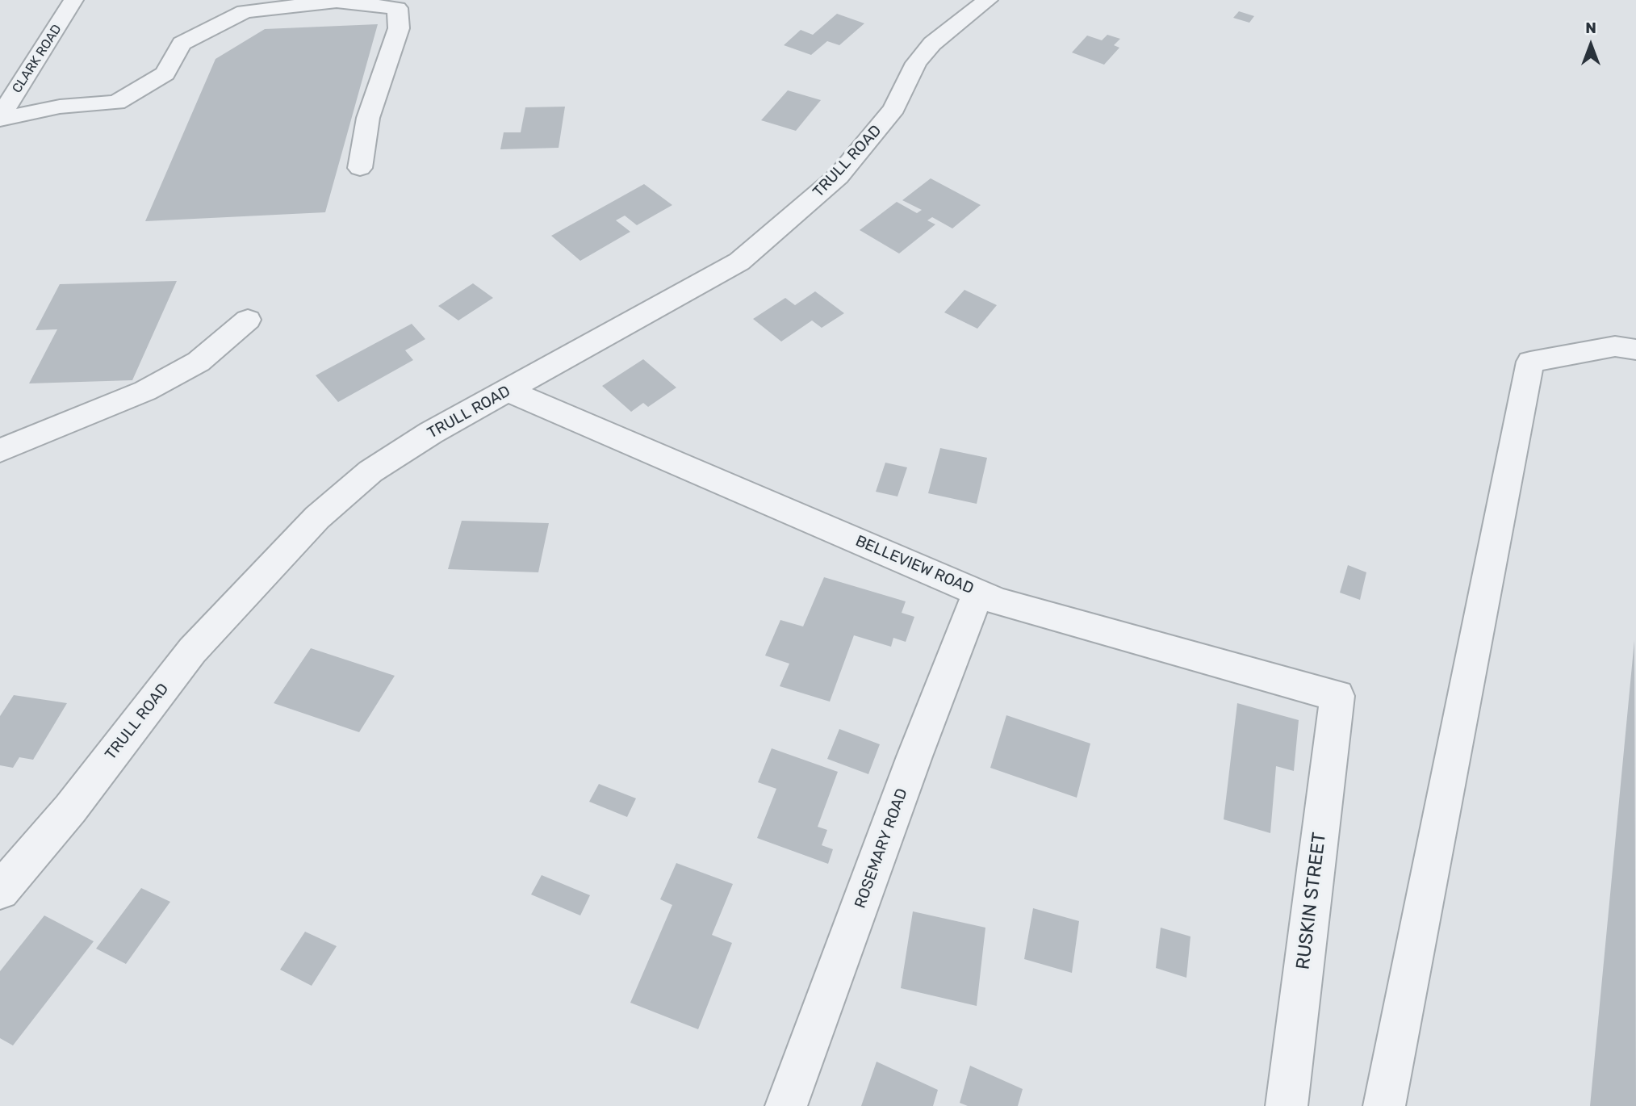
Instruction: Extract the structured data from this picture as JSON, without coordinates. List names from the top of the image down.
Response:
{
  "streets": {
    "street": [
      "CLARK ROAD",
      "TRULL ROAD",
      "BELLEVIEW ROAD",
      "ROSEMARY ROAD",
      "RUSKIN STREET"
    ]
  },
  "crossings": [
    ["TRULL ROAD", "BELLEVIEW ROAD"],
    ["BELLEVIEW ROAD", "ROSEMARY ROAD"],
    ["BELLEVIEW ROAD", "RUSKIN STREET"]
  ],
  "north": "top"
}
